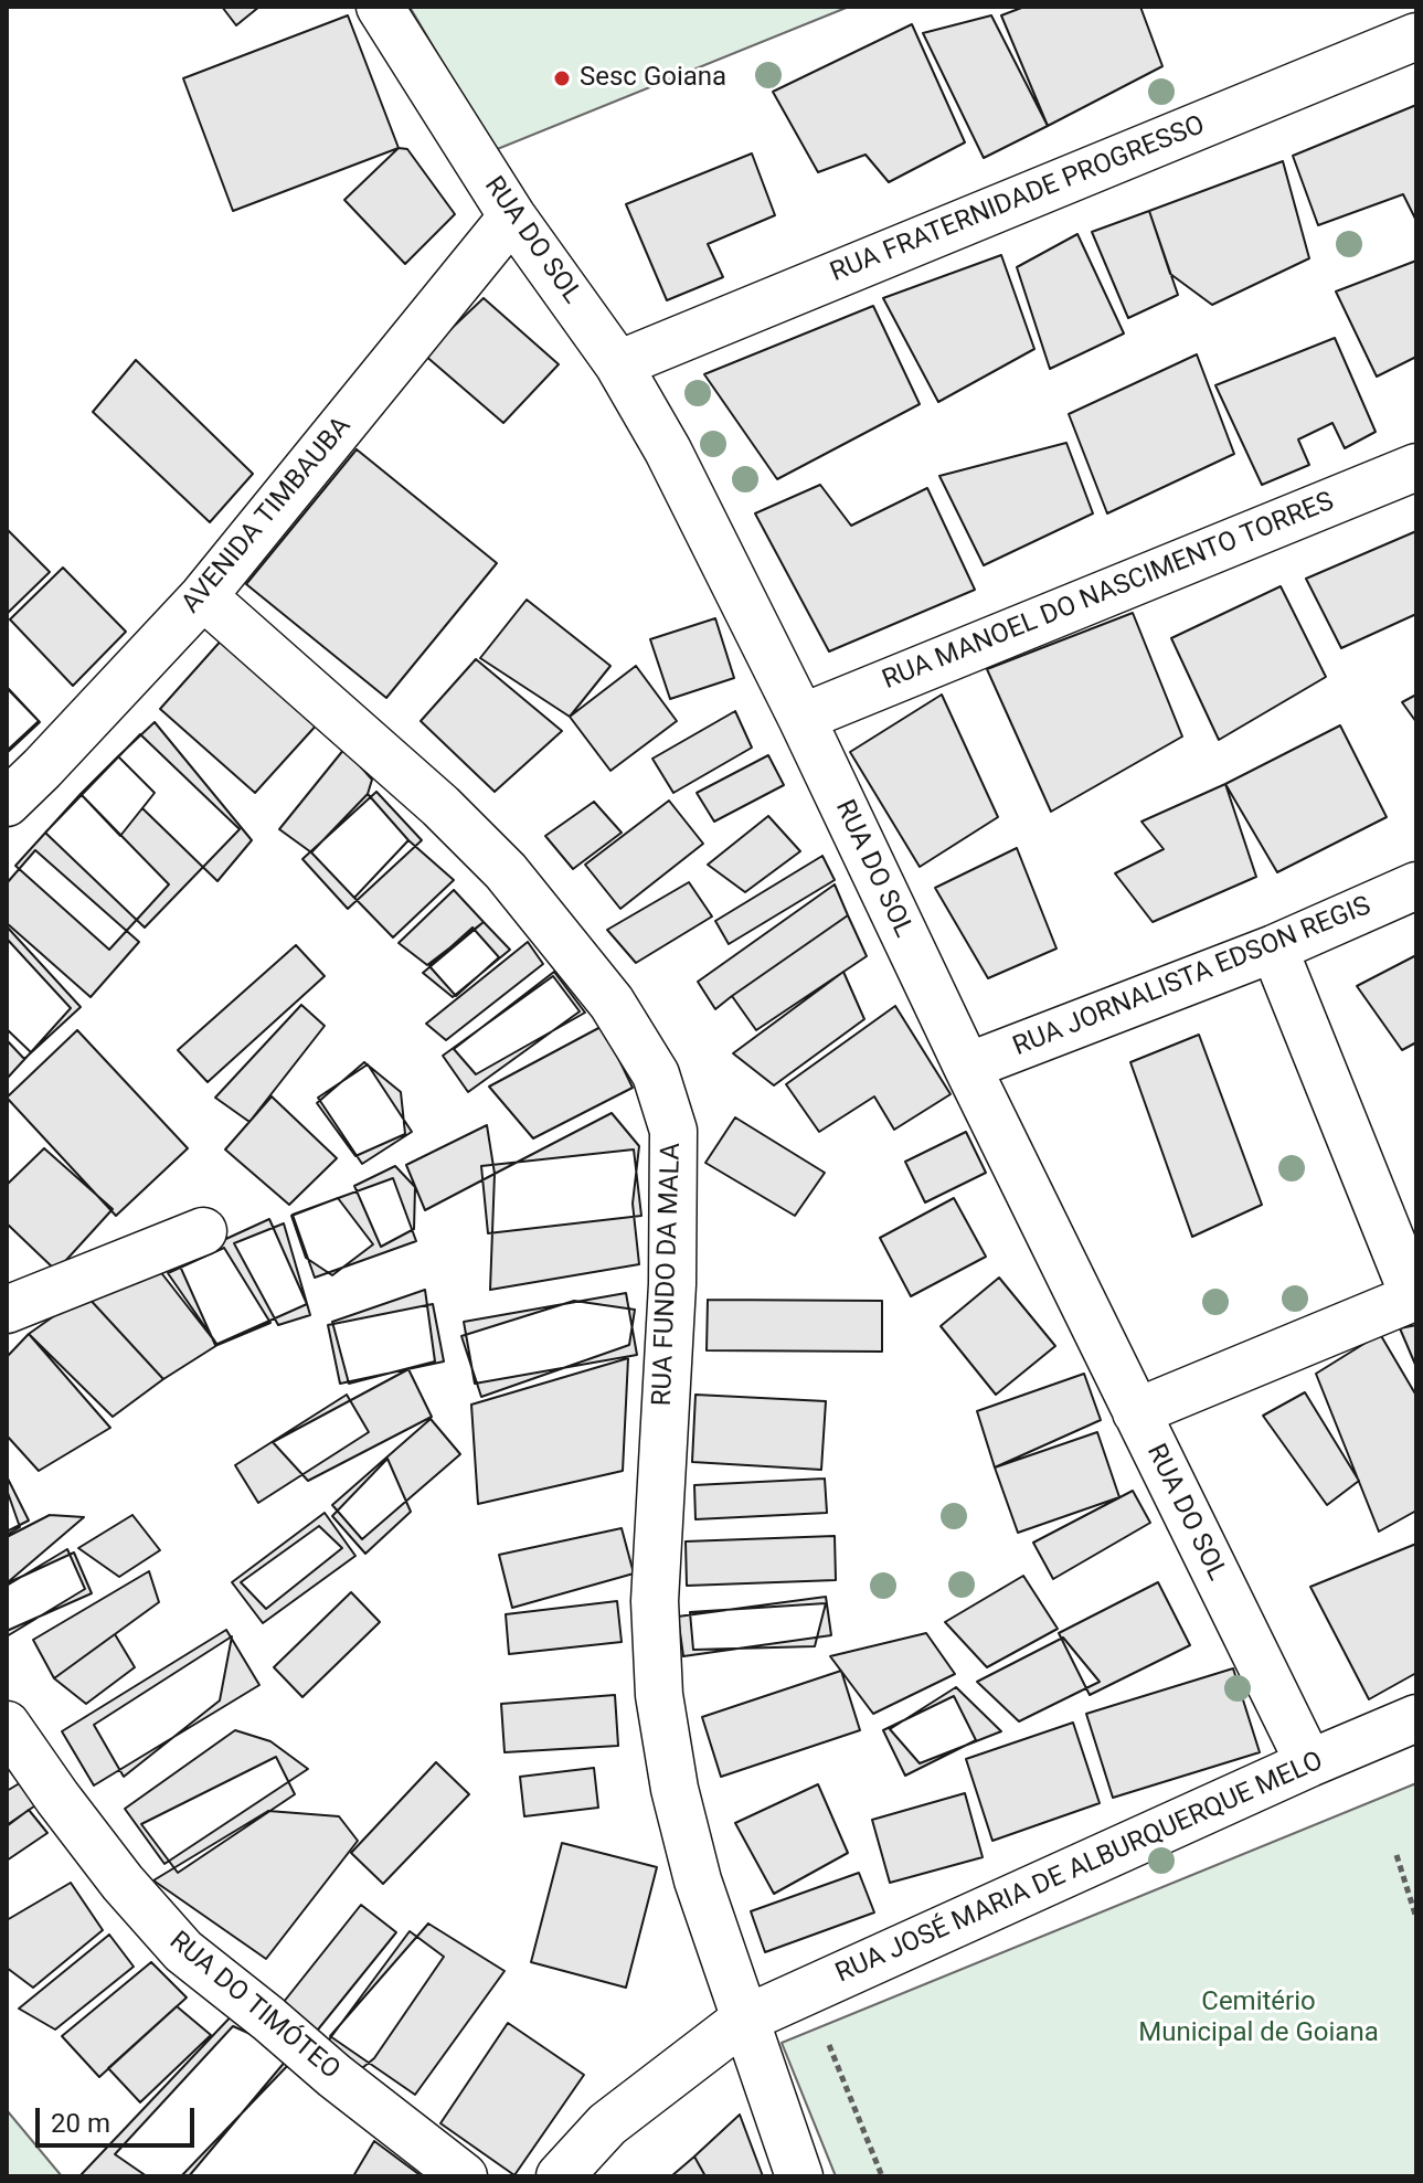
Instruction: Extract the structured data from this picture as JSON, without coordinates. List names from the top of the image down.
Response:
{
  "streets": {
    "street": [
      "RUA FRATERNIDADE PROGRESSO",
      "RUA DO SOL",
      "AVENIDA TIMBAUBA",
      "RUA MANOEL DO NASCIMENTO TORRES",
      "RUA JORNALISTA EDSON REGIS",
      "RUA FUNDO DA MALA",
      "RUA JOSÉ MARIA DE ALBURQUERQUE MELO",
      "RUA DO TIMÓTEO"
    ]
  },
  "crossings": [
    ["RUA FRATERNIDADE PROGRESSO", "RUA DO SOL"],
    ["RUA DO SOL", "AVENIDA TIMBAUBA"],
    ["RUA DO SOL", "RUA MANOEL DO NASCIMENTO TORRES"],
    ["RUA DO SOL", "RUA JORNALISTA EDSON REGIS"],
    ["RUA DO SOL", "RUA JOSÉ MARIA DE ALBURQUERQUE MELO"],
    ["AVENIDA TIMBAUBA", "RUA FUNDO DA MALA"],
    ["RUA FUNDO DA MALA", "RUA JOSÉ MARIA DE ALBURQUERQUE MELO"]
  ],
  "parks": ["Cemitério Municipal de Goiana"],
  "places": ["Sesc Goiana"],
  "scale_bar": "20 m"
}
